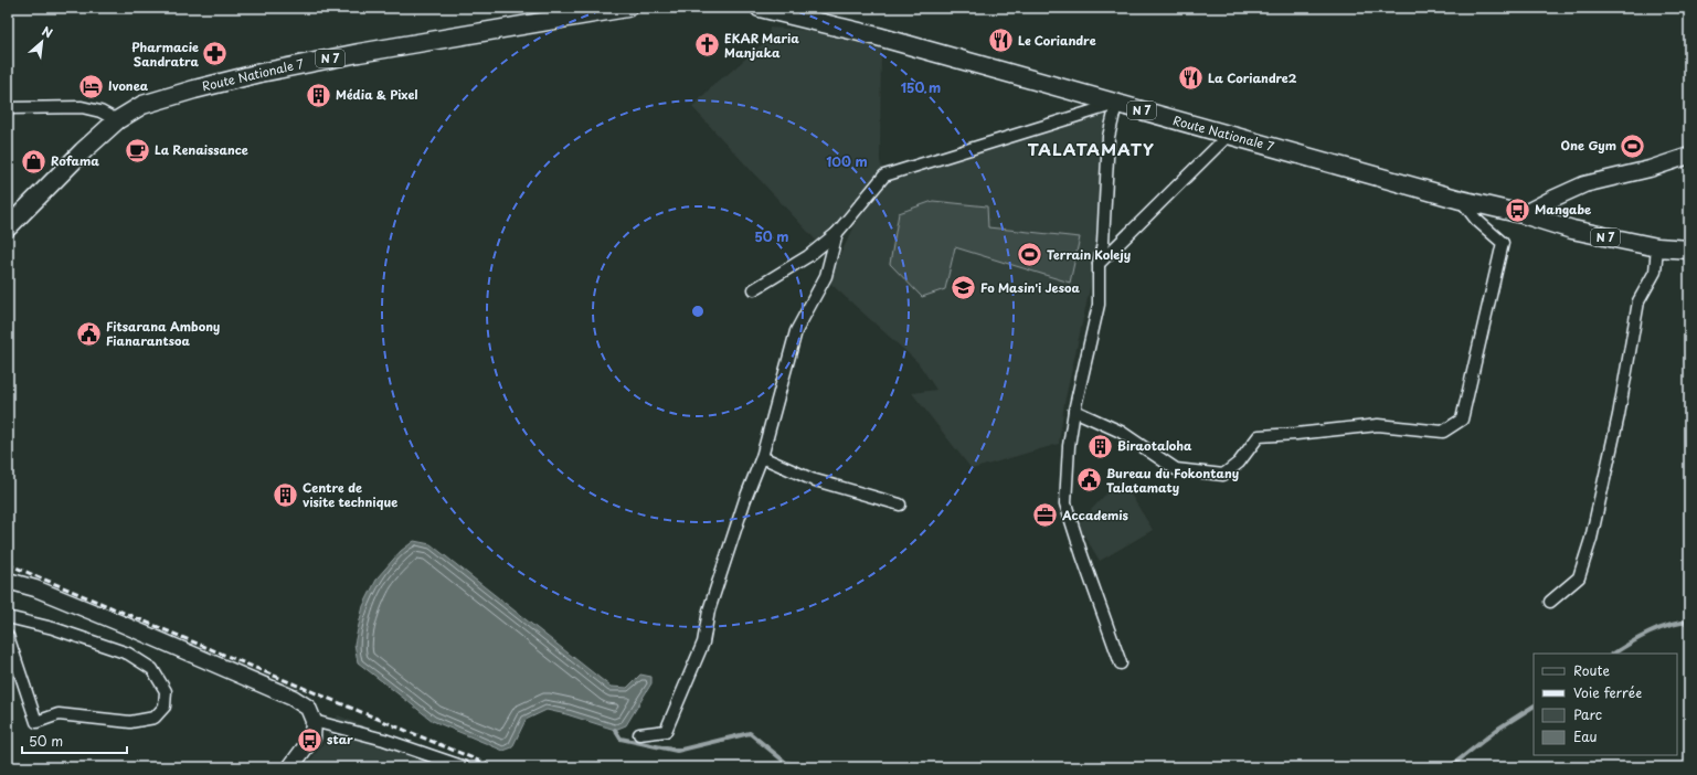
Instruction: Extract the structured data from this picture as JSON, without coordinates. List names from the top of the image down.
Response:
{
  "streets": {
    "main road": ["N 7", "Route Nationale 7"]
  },
  "districts": ["TALATAMATY"],
  "places": {
    "restaurant": ["Le Coriandre", "La Coriandre2"],
    "church": ["EKAR Maria Manjaka"],
    "pharmacy": ["Pharmacie Sandratra"],
    "hotel": ["Ivonea"],
    "building": ["Média & Pixel", "Biraotaloha", "Centre de visite technique"],
    "sports": ["One Gym", "Terrain Kolejy"],
    "cafe": ["La Renaissance"],
    "shop": ["Rofama"],
    "bus stop": ["Mangabe", "star"],
    "school or university": ["Fo Masin'i Jesoa"],
    "public building": ["Fitsarana Ambony Fianarantsoa", "Bureau du Fokontany Talatamaty"],
    "office": ["Accademis"]
  },
  "legend": [
    "Route",
    "Voie ferrée",
    "Parc",
    "Eau"
  ],
  "scale_bar": "50 m",
  "north": "top right",
  "rings": ["150 m", "100 m", "50 m"]
}
